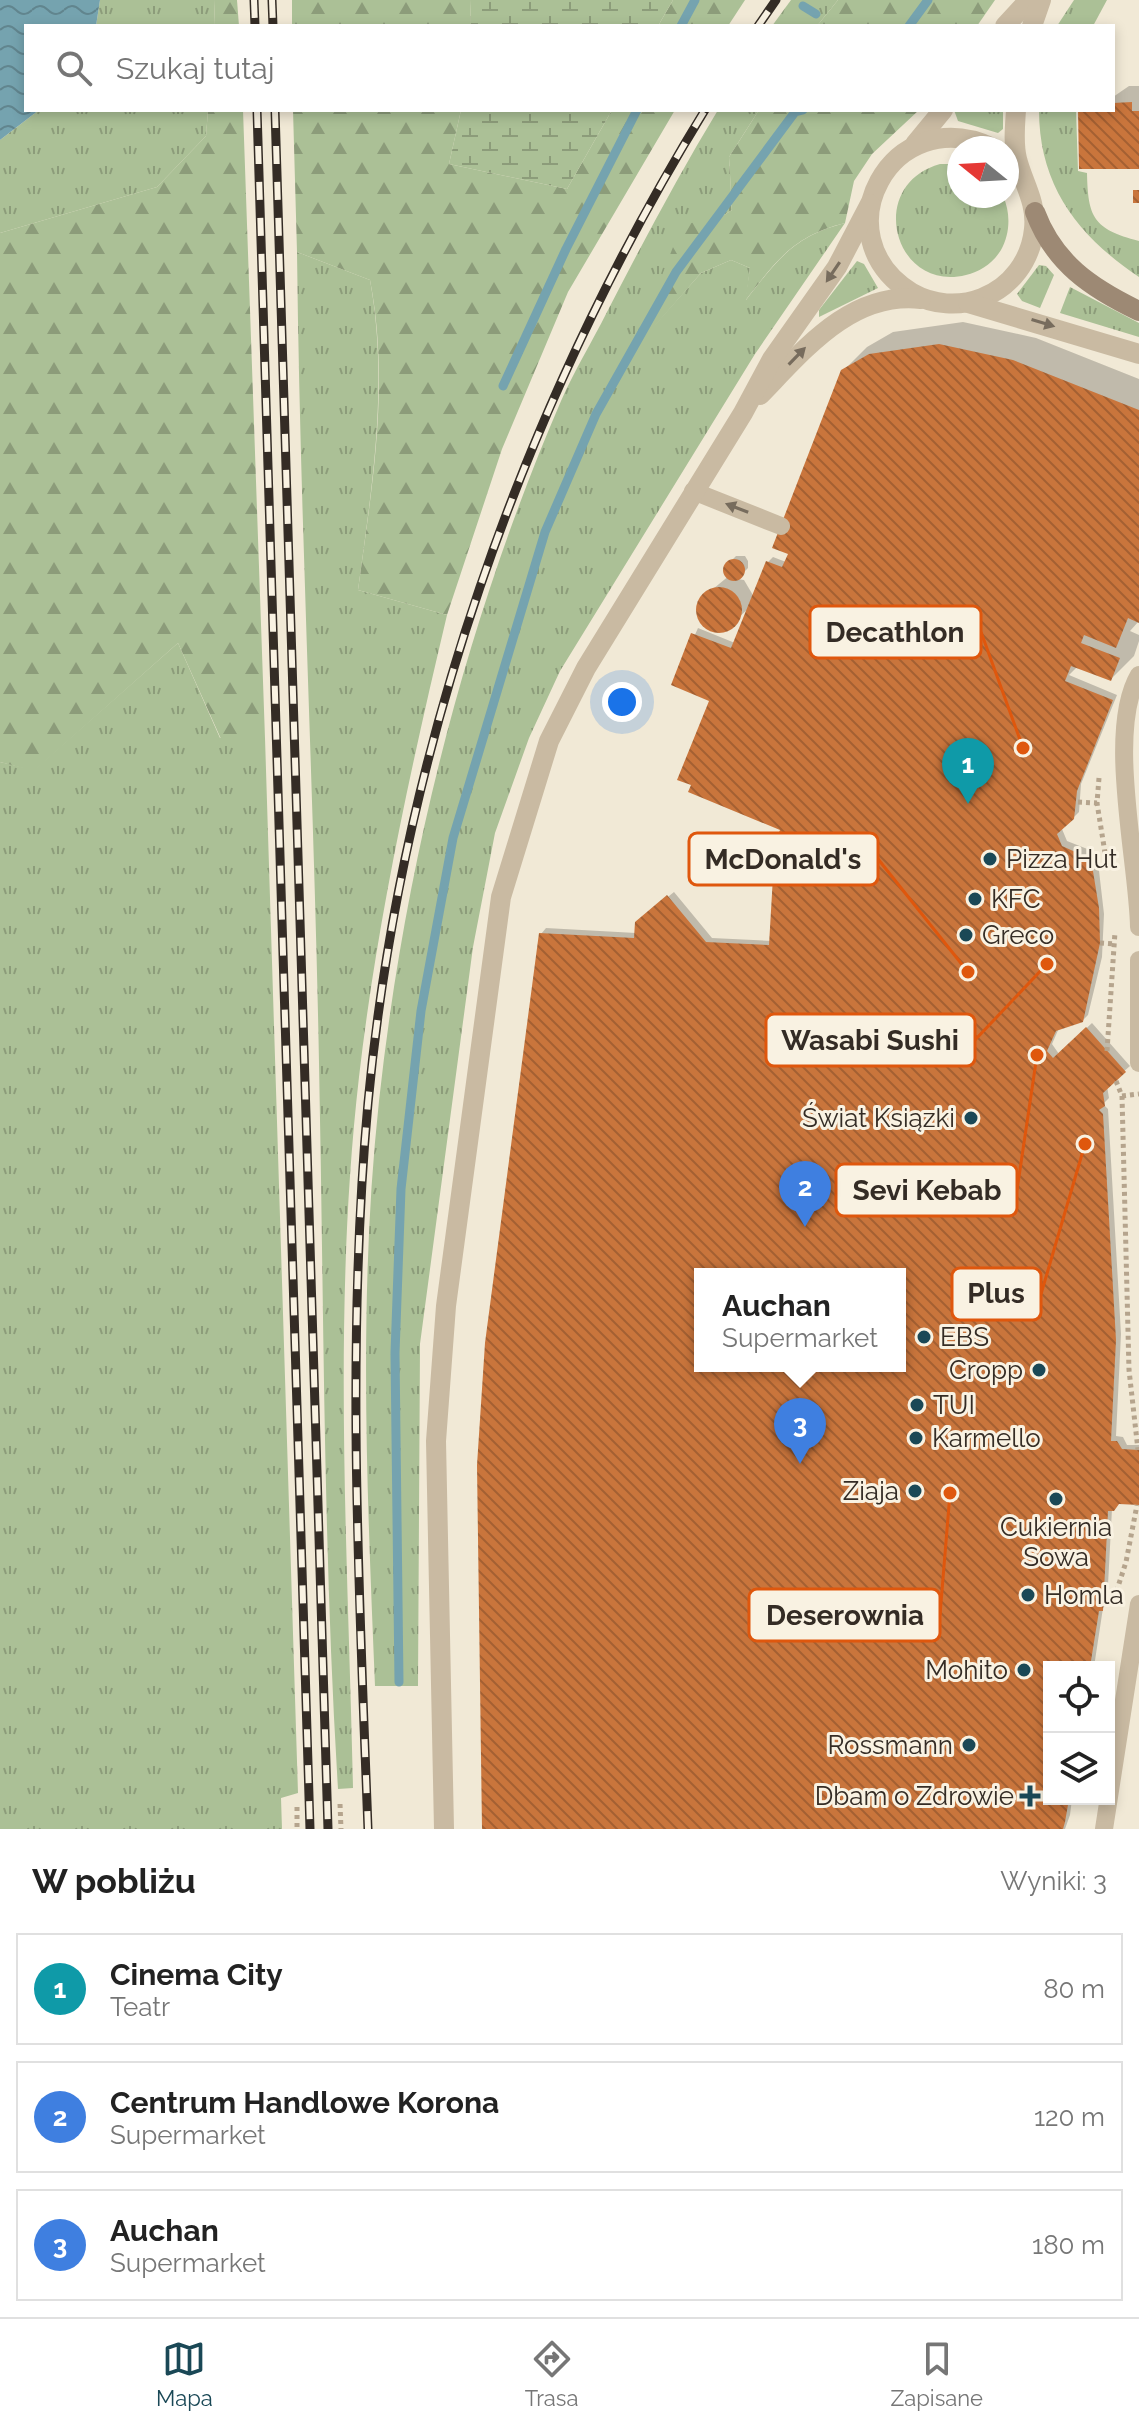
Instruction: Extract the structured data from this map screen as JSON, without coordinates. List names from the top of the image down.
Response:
{
  "places": {
    "other": [
      "Decathlon",
      "Pizza Hut",
      "KFC",
      "Greco",
      "Wasabi Sushi",
      "McDonald's",
      "Sevi Kebab",
      "Świat Ksiązki",
      "Plus",
      "EBS",
      "Cropp",
      "TUI",
      "Karmello",
      "Ziaja",
      "Deserownia",
      "Cukiernia Sowa",
      "Homla",
      "Mohito",
      "Rossmann"
    ],
    "health": ["Dbam o Zdrowie"]
  },
  "north": "left",
  "page": {
    "search": "Szukaj tutaj",
    "pins": ["1", "2", "3"],
    "popup": ["Auchan", "Supermarket"],
    "heading": ["W pobliżu", "Wyniki: 3"],
    "list": [
      {
        "mark": "1",
        "name": "Cinema City",
        "note": "Teatr",
        "value": "80 m"
      },
      {
        "mark": "2",
        "name": "Centrum Handlowe Korona",
        "note": "Supermarket",
        "value": "120 m"
      },
      {
        "mark": "3",
        "name": "Auchan",
        "note": "Supermarket",
        "value": "180 m"
      }
    ],
    "nav": ["Mapa", "Trasa", "Zapisane"]
  }
}
